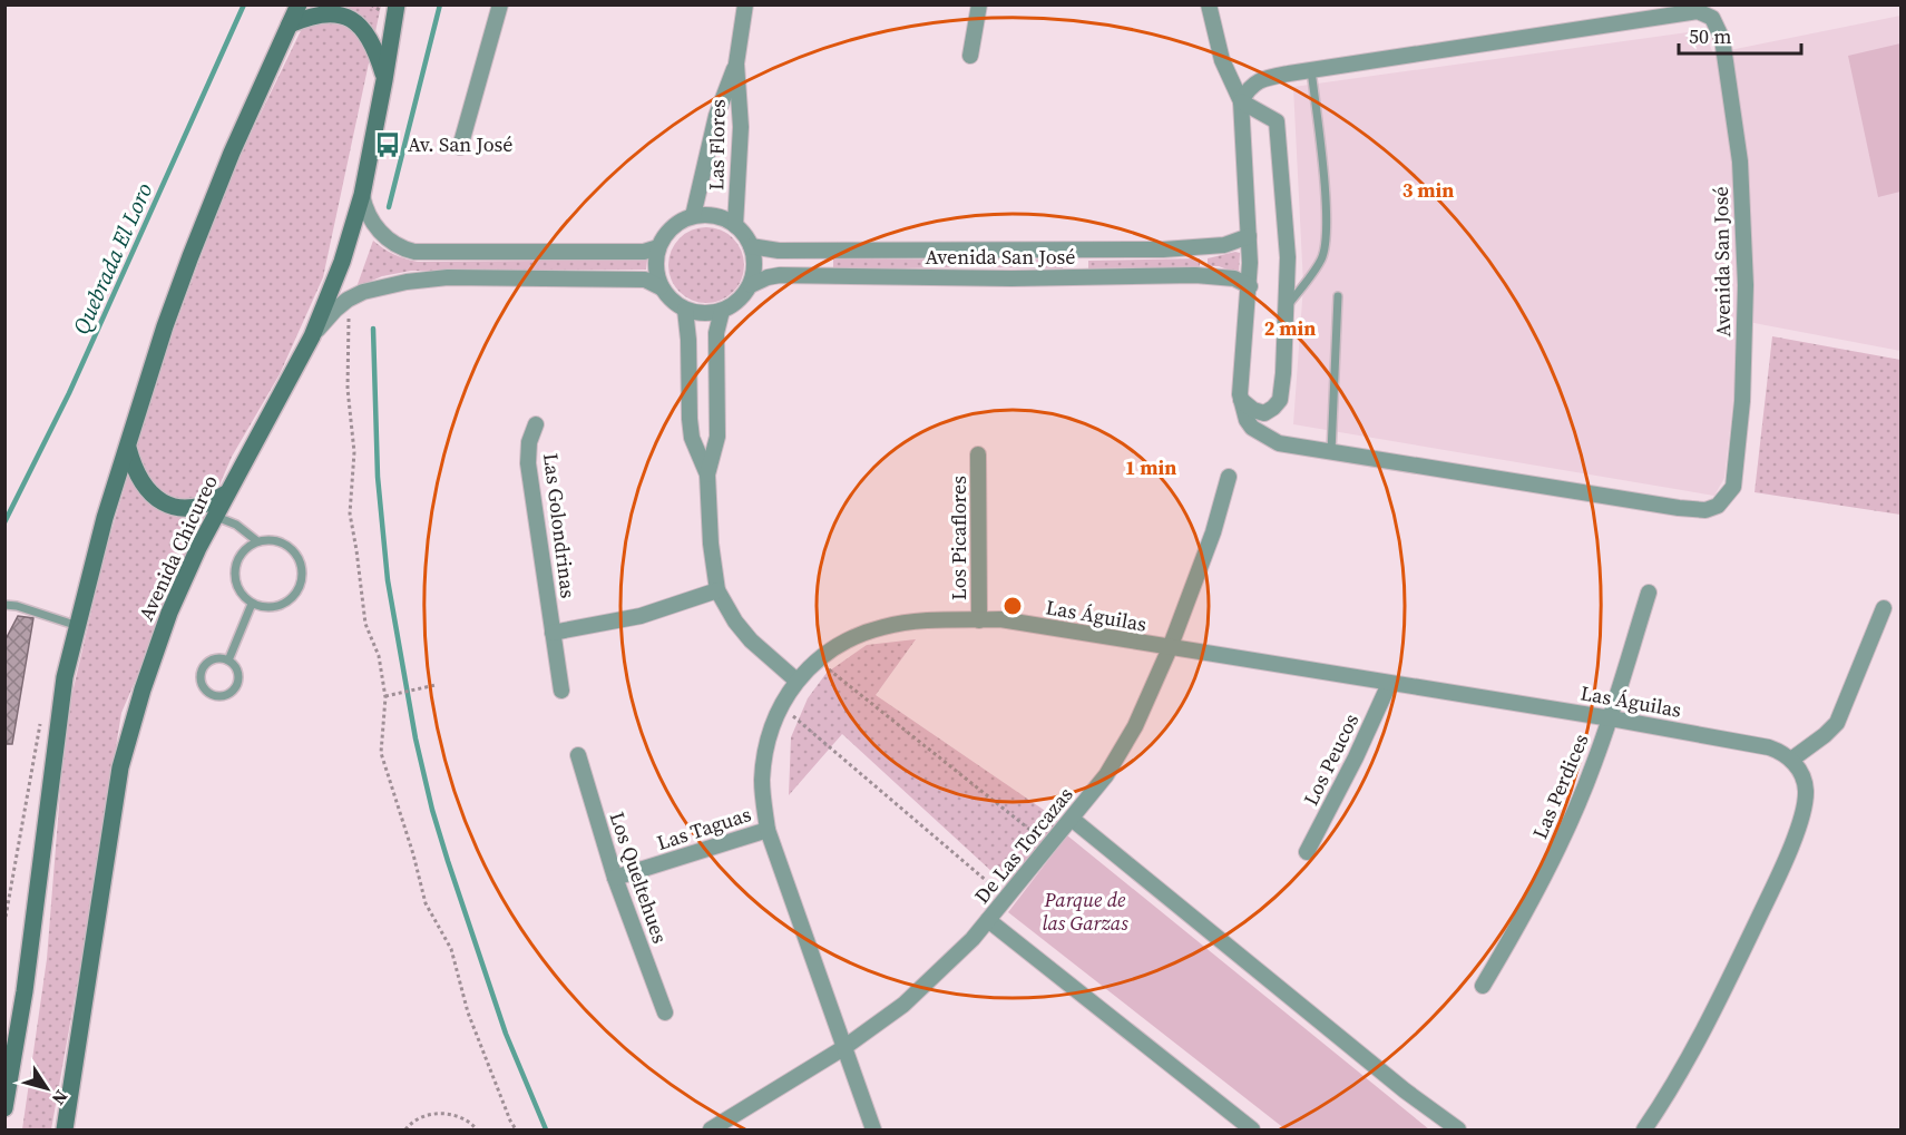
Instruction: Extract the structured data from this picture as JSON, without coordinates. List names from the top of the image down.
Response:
{
  "streets": {
    "main road": ["Avenida Chicureo"],
    "street": [
      "Las Flores",
      "Avenida San José",
      "Las Golondrinas",
      "Los Picaflores",
      "Las Águilas",
      "Los Peucos",
      "Las Perdices",
      "Las Taguas",
      "De Las Torcazas",
      "Los Queltehues"
    ]
  },
  "crossings": [
    ["Las Flores", "Avenida San José"],
    ["Los Picaflores", "Las Águilas"],
    ["Las Águilas", "Los Peucos"],
    ["Las Águilas", "Las Perdices"],
    ["Las Águilas", "Las Taguas"],
    ["Las Águilas", "De Las Torcazas"],
    ["Las Taguas", "Los Queltehues"]
  ],
  "water": ["Quebrada El Loro"],
  "parks": ["Parque de las Garzas"],
  "places": {
    "bus stop": ["Av. San José"]
  },
  "scale_bar": "50 m",
  "north": "bottom right",
  "rings": ["3 min", "2 min", "1 min"]
}
